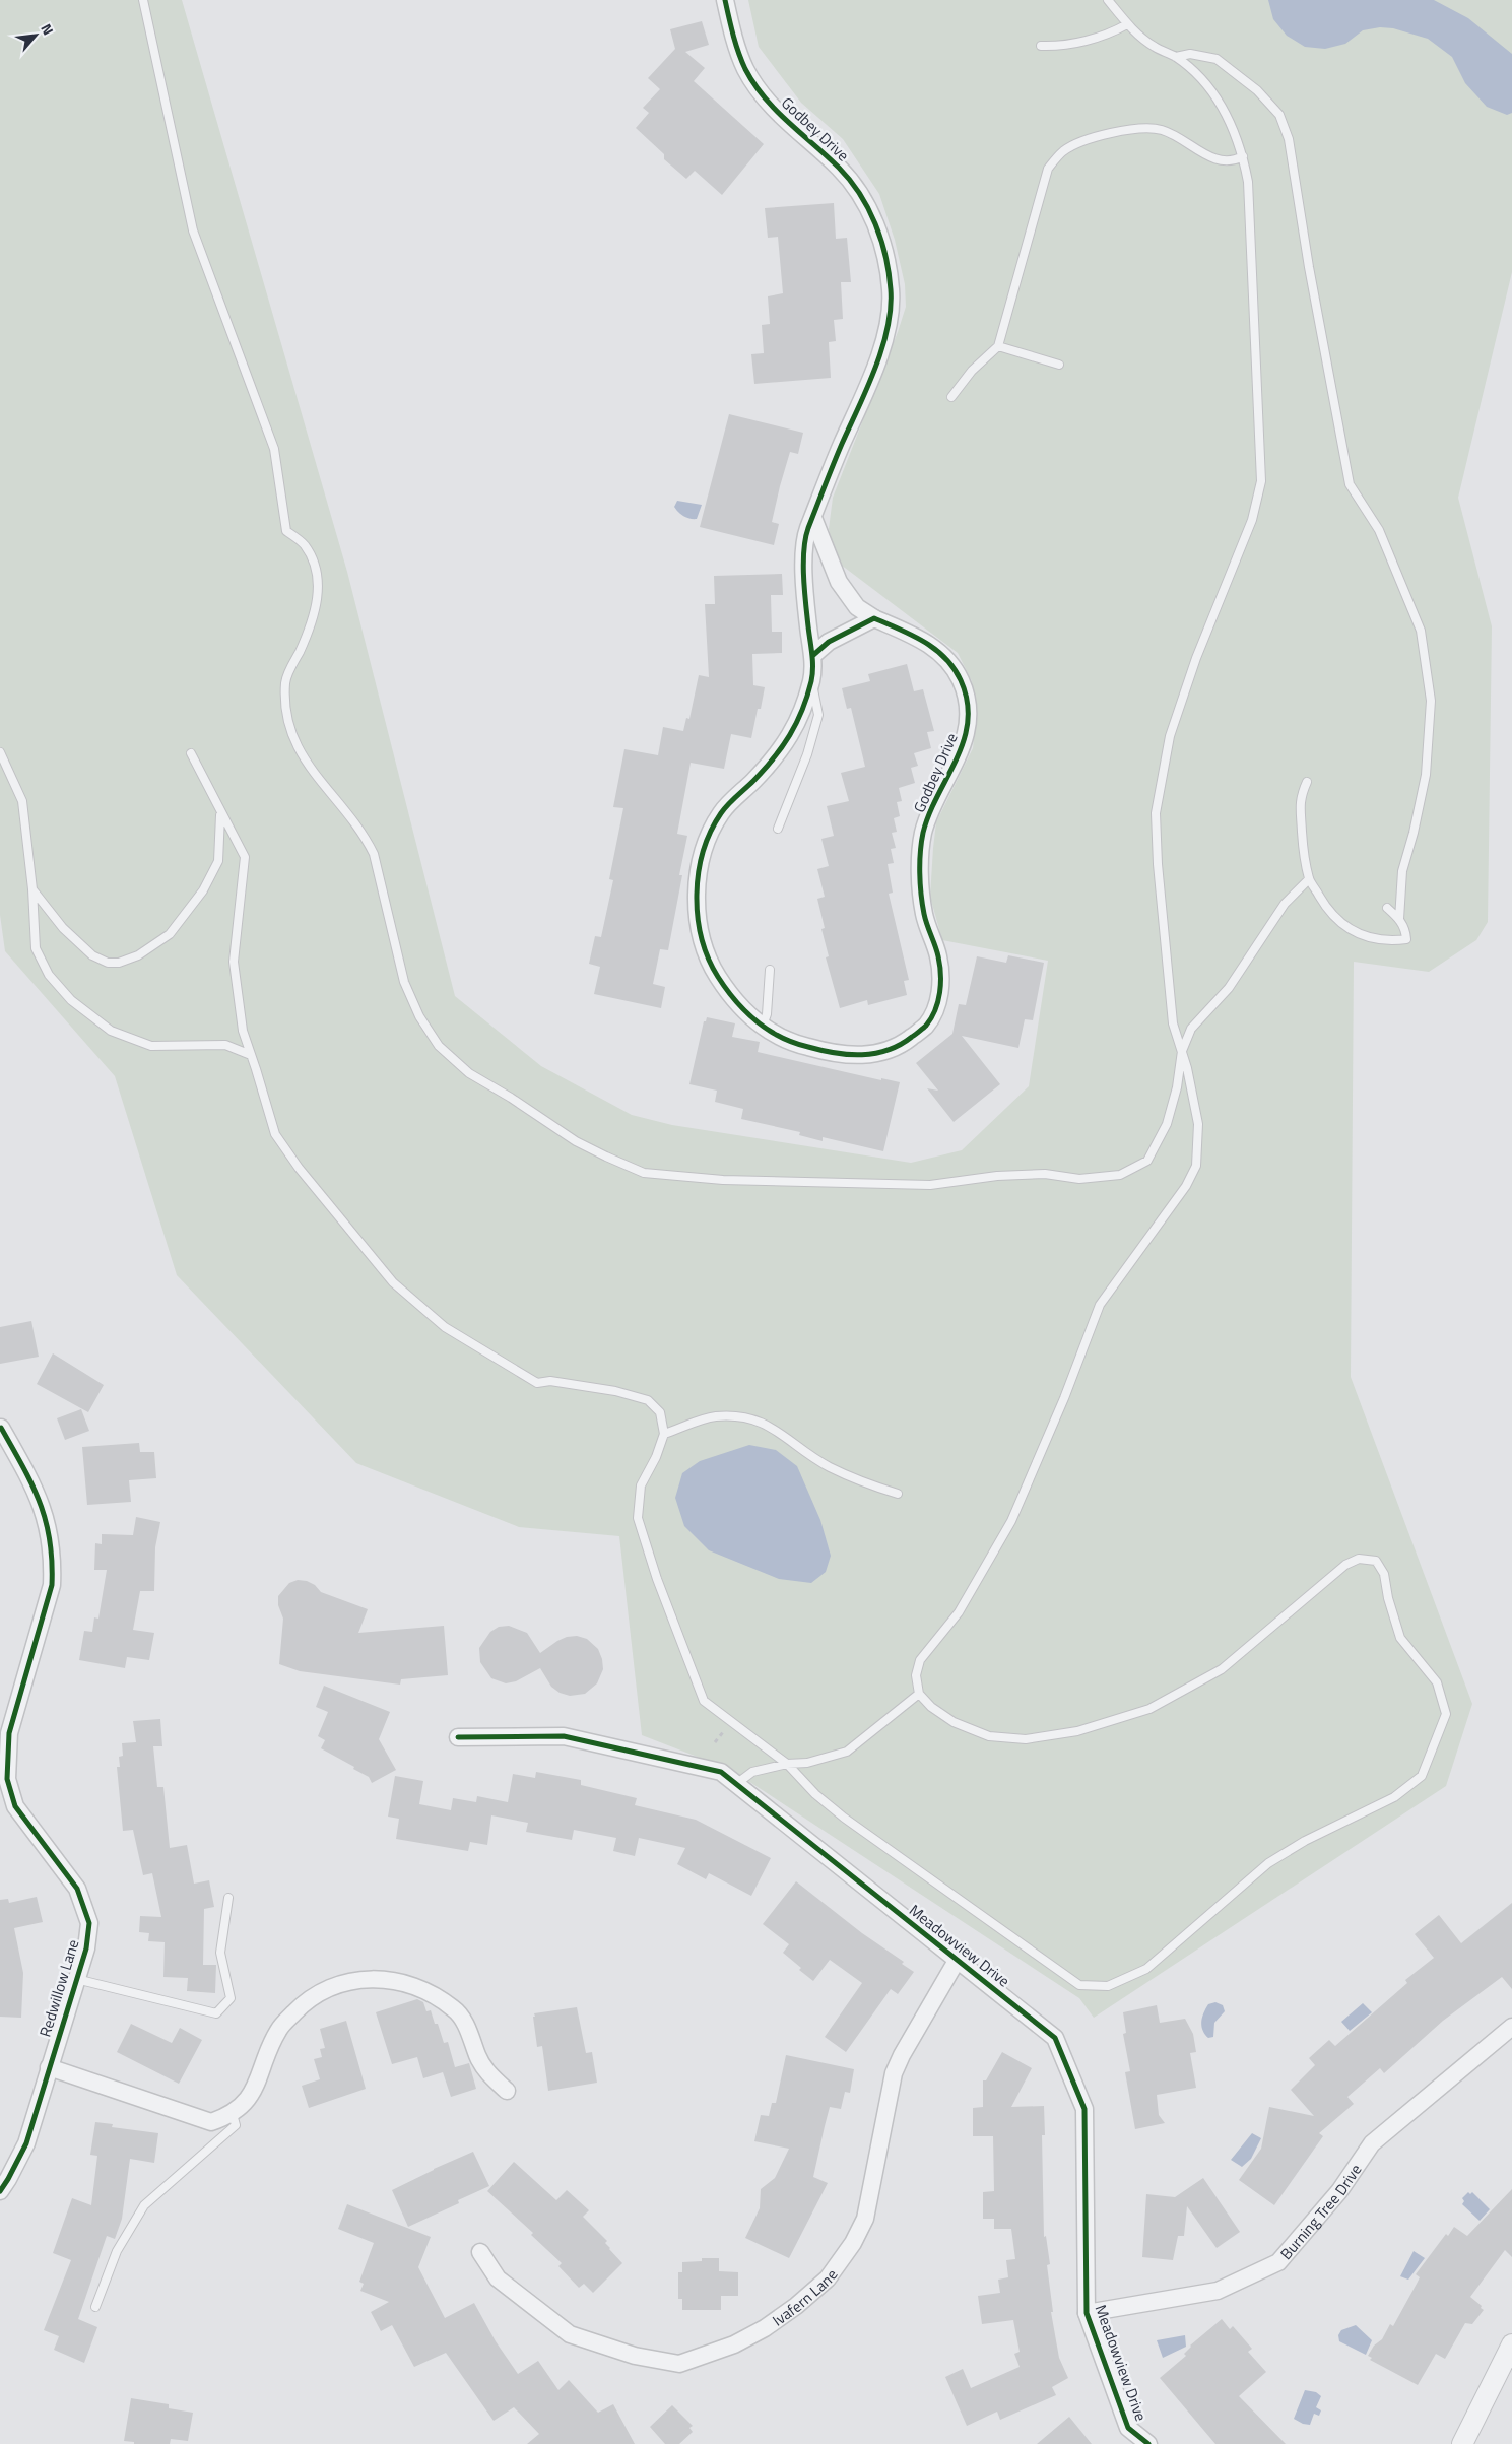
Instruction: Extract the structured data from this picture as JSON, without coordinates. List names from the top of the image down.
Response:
{
  "streets": {
    "street": [
      "Godbey Drive",
      "Meadowview Drive",
      "Redwillow Lane",
      "Burning Tree Drive",
      "Ivafern Lane"
    ]
  },
  "crossings": [
    ["Meadowview Drive", "Burning Tree Drive"],
    ["Meadowview Drive", "Ivafern Lane"]
  ],
  "north": "top right"
}
